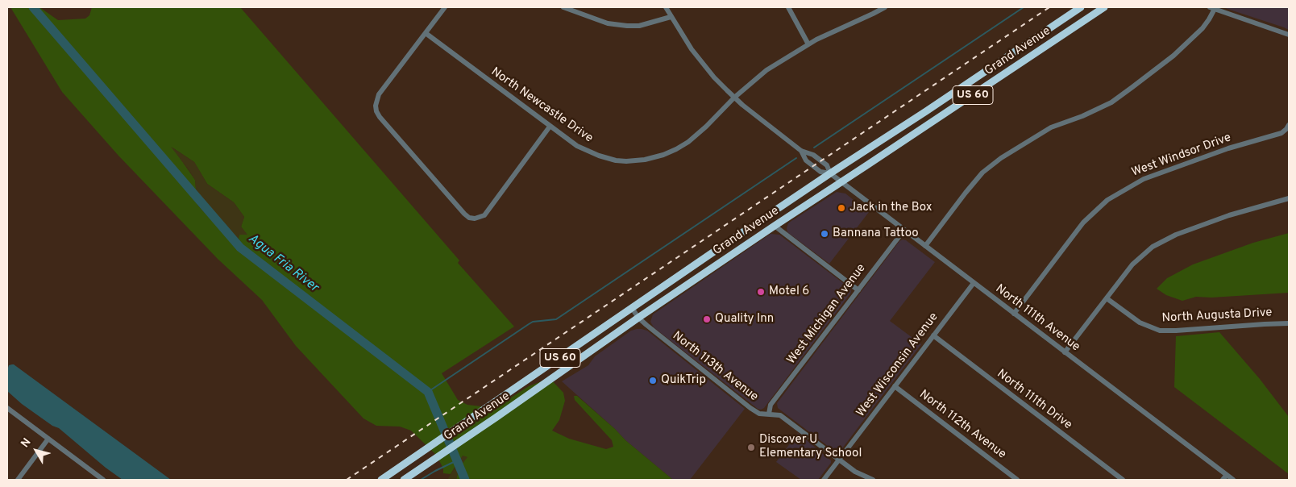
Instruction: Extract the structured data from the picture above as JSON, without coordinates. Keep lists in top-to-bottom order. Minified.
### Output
{"streets":{"highway":["Grand Avenue","US 60"],"street":["North Newcastle Drive","West Windsor Drive","West Michigan Avenue","North Augusta Drive","North 111th Avenue","West Wisconsin Avenue","North 113th Avenue","North 111th Drive","North 112th Avenue"]},"crossings":[["Grand Avenue","North 111th Avenue"],["Grand Avenue","North 113th Avenue"],["North Newcastle Drive","North 111th Avenue"],["West Windsor Drive","North 111th Avenue"],["West Michigan Avenue","North 111th Avenue"],["West Michigan Avenue","North 113th Avenue"],["North 111th Avenue","West Wisconsin Avenue"],["West Wisconsin Avenue","North 113th Avenue"],["West Wisconsin Avenue","North 111th Drive"],["West Wisconsin Avenue","North 112th Avenue"]],"water":["Agua Fria River"],"places":["Jack in the Box","Bannana Tattoo","Motel 6","Quality Inn","QuikTrip","Discover U Elementary School"],"north":"top left"}
